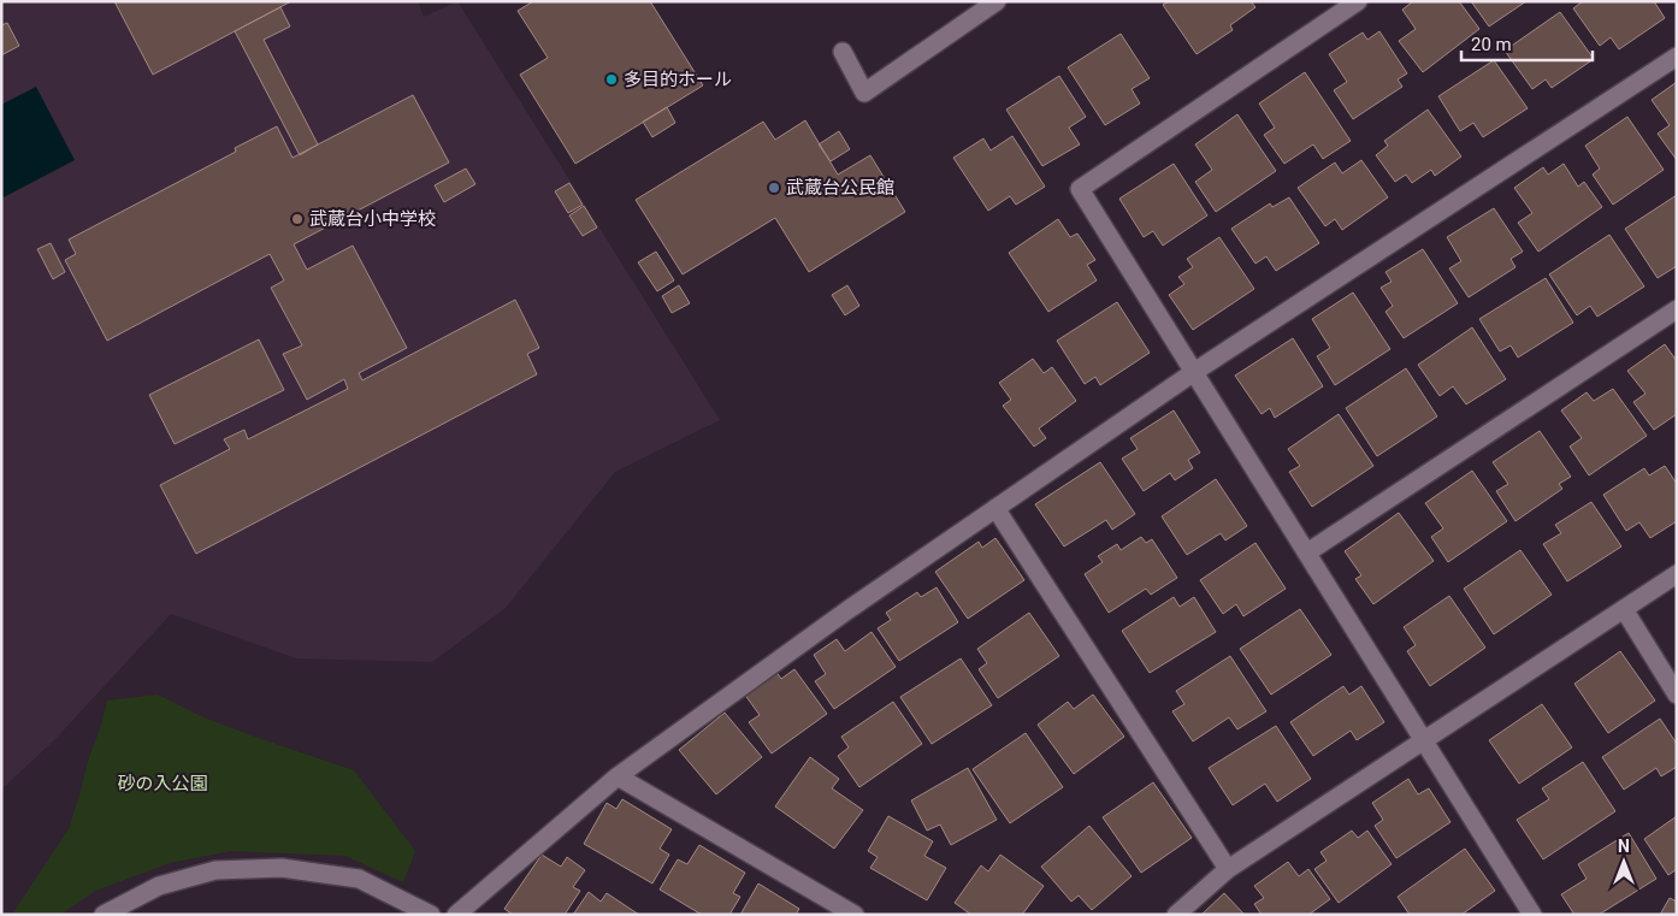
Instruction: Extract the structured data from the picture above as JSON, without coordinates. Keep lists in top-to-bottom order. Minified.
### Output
{"parks":["砂の入公園"],"places":["多目的ホール","武蔵台公民館","武蔵台小中学校"],"scale_bar":"20 m","north":"top"}
